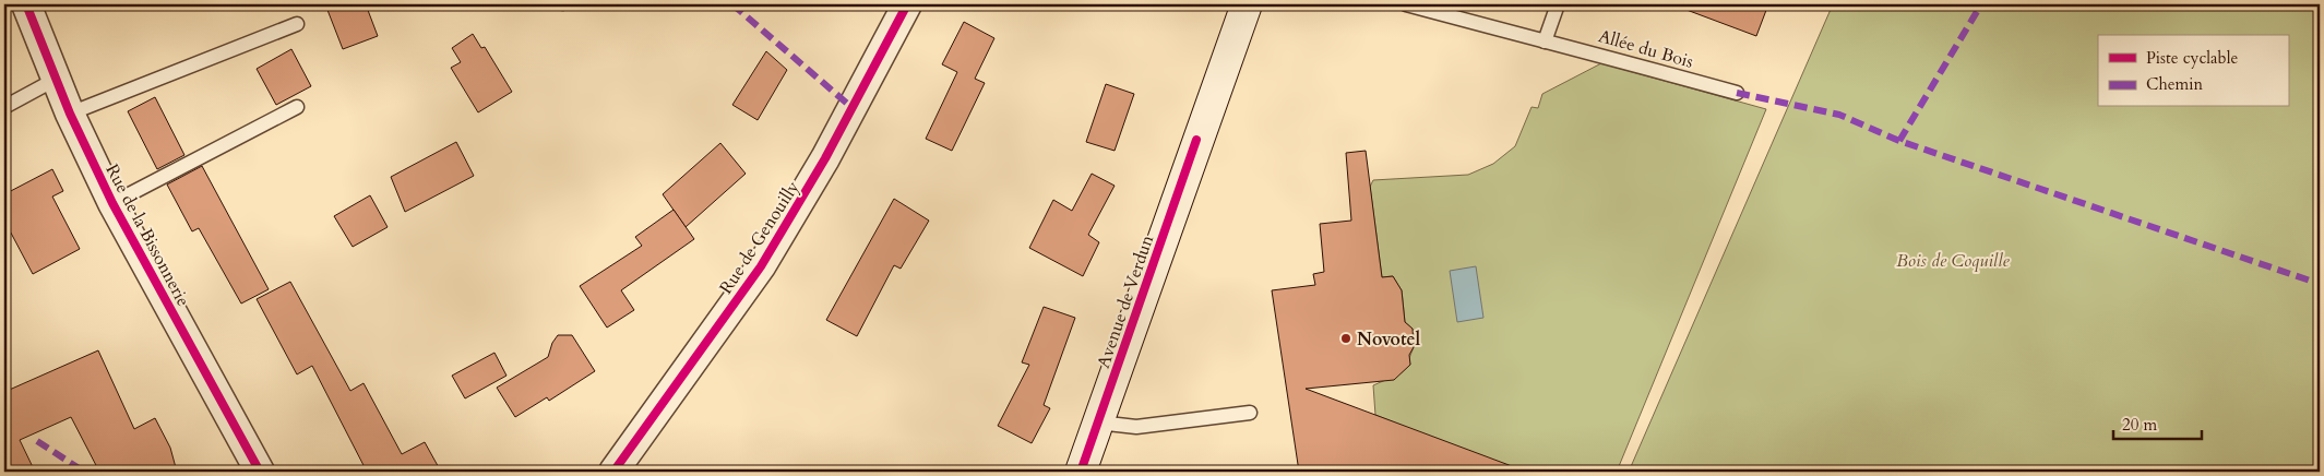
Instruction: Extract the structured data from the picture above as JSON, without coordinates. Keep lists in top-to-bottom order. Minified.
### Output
{"streets":{"main road":["Avenue de Verdun"],"street":["Rue de la Bissonnerie","Rue de Genouilly"],"lane":["Allée du Bois"]},"parks":["Bois de Coquille"],"places":["Novotel"],"legend":["Piste cyclable","Chemin"],"scale_bar":"20 m"}
